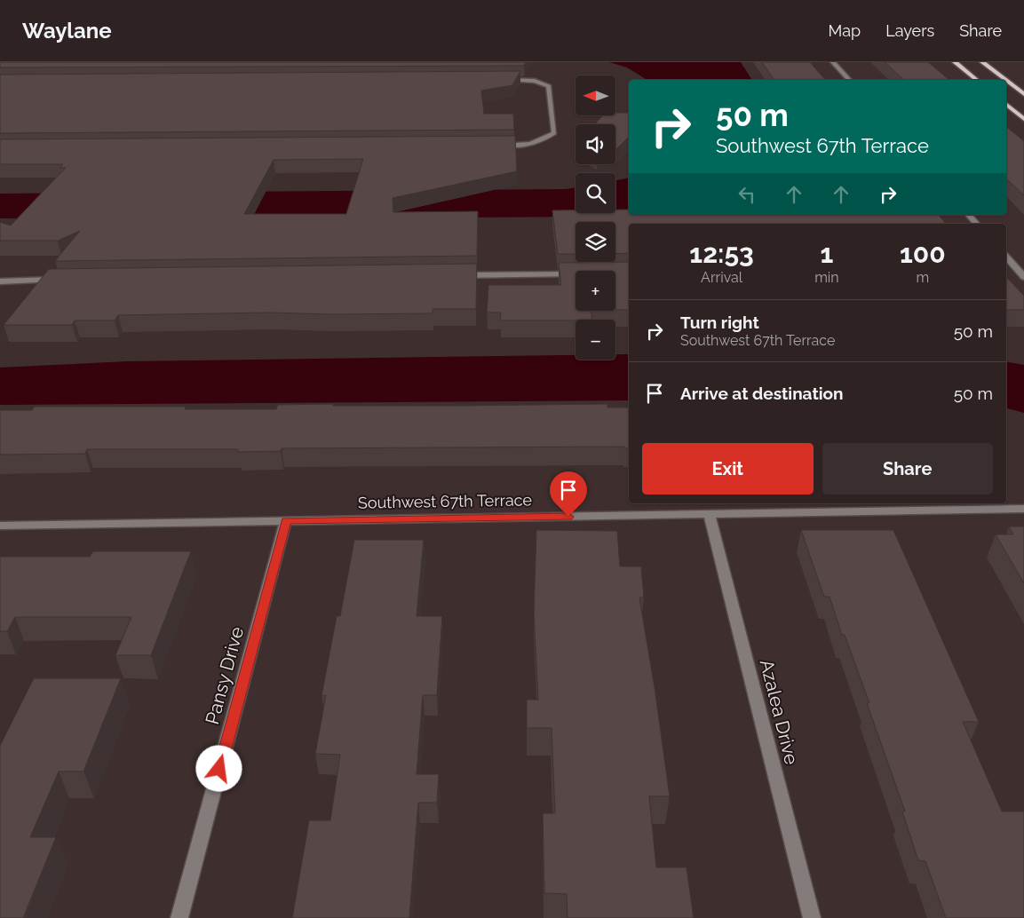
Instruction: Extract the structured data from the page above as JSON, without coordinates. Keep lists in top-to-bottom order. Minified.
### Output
{"streets":{"street":["Southwest 67th Terrace","Pansy Drive","Azalea Drive"]},"crossings":[["Southwest 67th Terrace","Pansy Drive"],["Southwest 67th Terrace","Azalea Drive"]],"north":"left","page":{"header":"Waylane","nav":["Map","Layers","Share"],"map_buttons":["+","−"],"turn":["50 m","Southwest 67th Terrace"],"eta":["12:53","Arrival","1","min","100","m"],"list":[{"name":"Turn right","note":"Southwest 67th Terrace","value":"50 m"},{"name":"Arrive at destination","value":"50 m"}],"buttons":["Exit","Share"]}}
